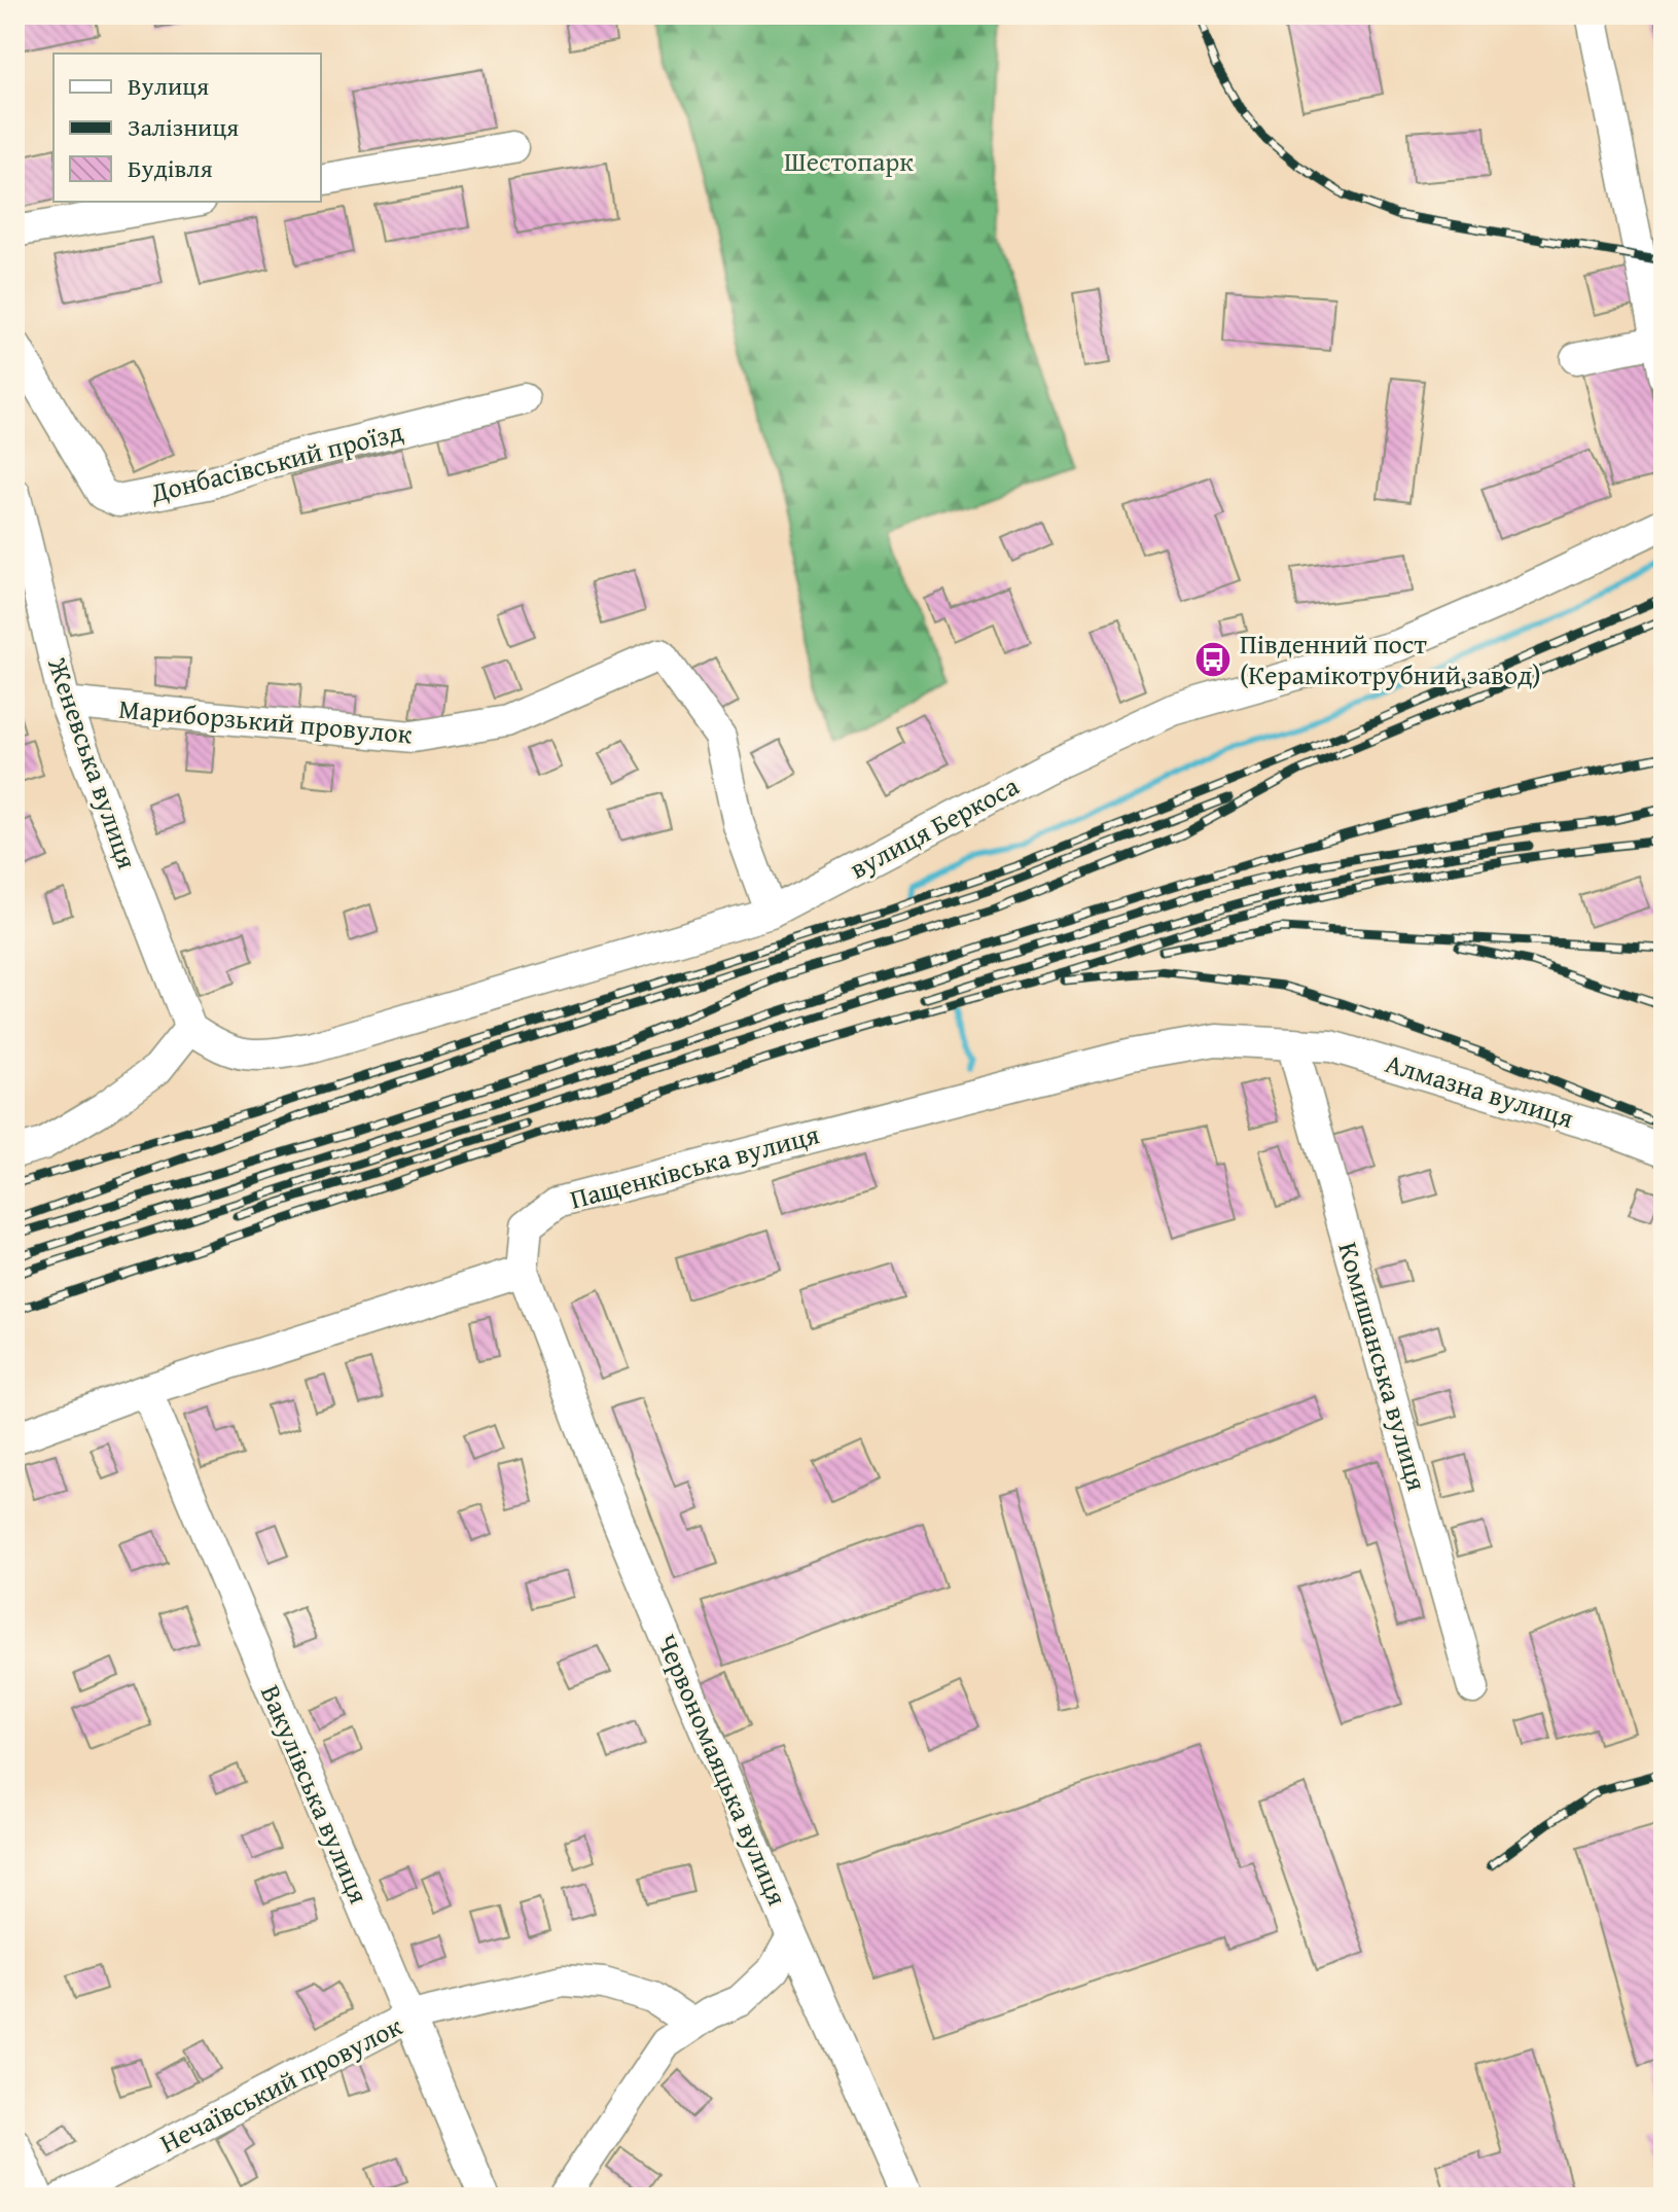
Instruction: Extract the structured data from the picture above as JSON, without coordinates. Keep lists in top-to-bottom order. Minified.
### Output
{"streets":{"street":["Донбасівський проїзд","Мариборзький провулок","Женевська вулиця","вулиця Беркоса","Алмазна вулиця","Пащенківська вулиця","Комишанська вулиця","Червономаяцька вулиця","Вакулівська вулиця","Нечаївський провулок"]},"crossings":[["Мариборзький провулок","Женевська вулиця"],["Мариборзький провулок","вулиця Беркоса"],["Женевська вулиця","вулиця Беркоса"],["Алмазна вулиця","Пащенківська вулиця"],["Алмазна вулиця","Комишанська вулиця"],["Пащенківська вулиця","Комишанська вулиця"],["Пащенківська вулиця","Червономаяцька вулиця"],["Червономаяцька вулиця","Нечаївський провулок"],["Вакулівська вулиця","Нечаївський провулок"]],"parks":["Шестопарк"],"places":{"bus stop":["Південний пост (Керамікотрубний завод)"]},"legend":["Вулиця","Залізниця","Будівля"]}
